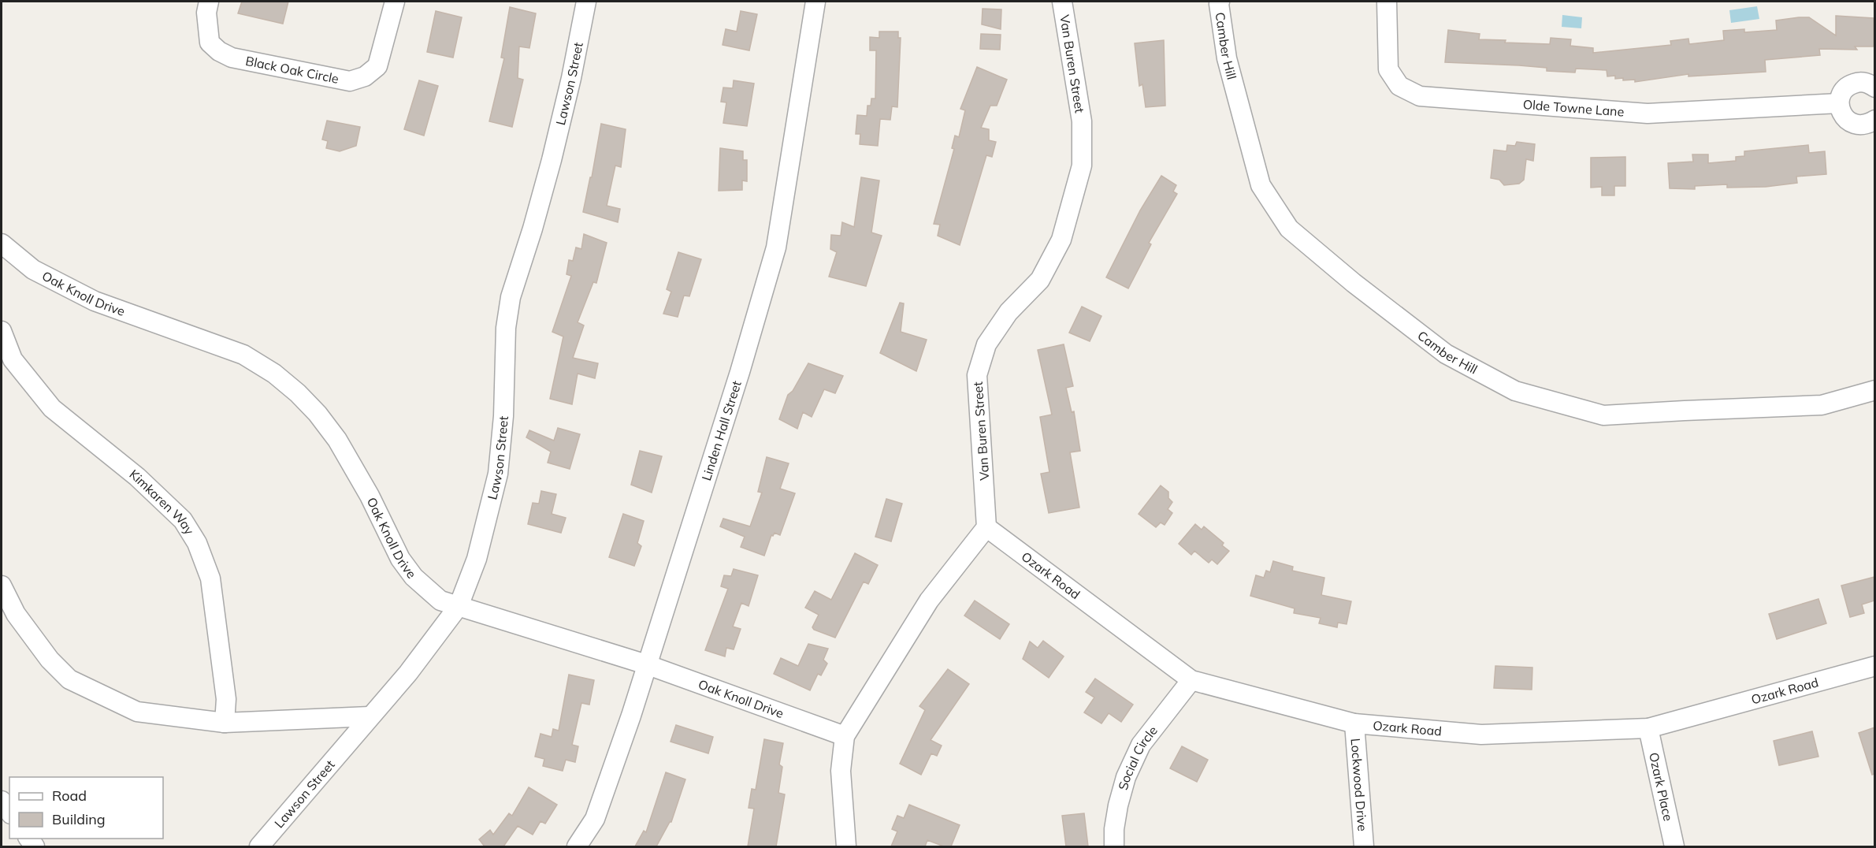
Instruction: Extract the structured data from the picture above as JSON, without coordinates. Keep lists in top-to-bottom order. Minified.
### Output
{"streets":{"street":["Camber Hill","Van Buren Street","Black Oak Circle","Lawson Street","Olde Towne Lane","Oak Knoll Drive","Linden Hall Street","Kimkaren Way","Ozark Road","Social Circle","Lockwood Drive","Ozark Place"]},"crossings":[["Van Buren Street","Ozark Road"],["Lawson Street","Oak Knoll Drive"],["Oak Knoll Drive","Linden Hall Street"],["Ozark Road","Social Circle"],["Ozark Road","Lockwood Drive"],["Ozark Road","Ozark Place"]],"legend":["Road","Building"]}
